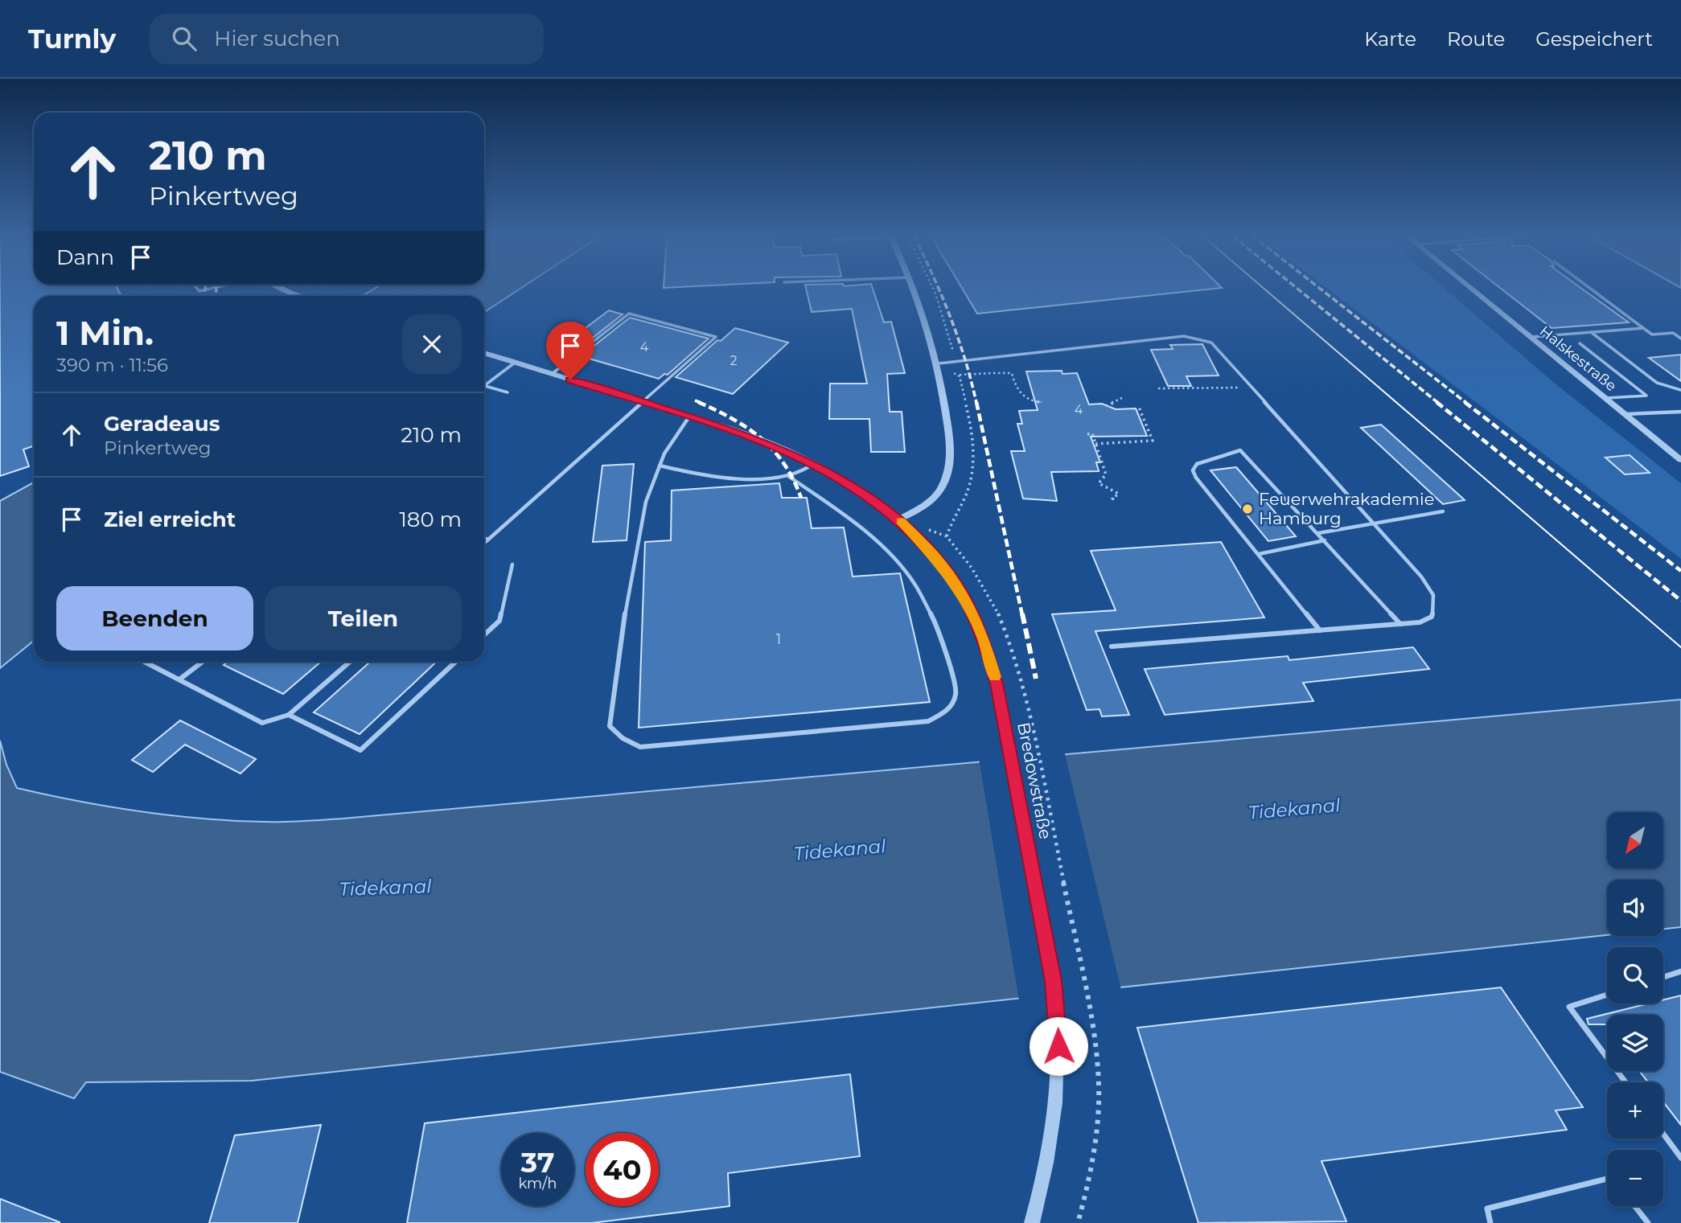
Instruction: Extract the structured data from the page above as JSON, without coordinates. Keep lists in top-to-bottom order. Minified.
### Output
{"streets":{"street":["Halskestraße","Bredowstraße"]},"water":["Tidekanal"],"places":["Feuerwehrakademie Hamburg"],"house_numbers":["4","2","4","1"],"north":"bottom left","page":{"header":"Turnly","search":"Hier suchen","nav":["Karte","Route","Gespeichert"],"turn":["210 m","Pinkertweg"],"then":"Dann","heading":["1 Min.","390 m · 11:56"],"list":[{"name":"Geradeaus","note":"Pinkertweg","value":"210 m"},{"name":"Ziel erreicht","value":"180 m"}],"buttons":["Beenden","Teilen"],"map_buttons":["+","−"],"speed":"37 km/h","limit":"40"}}
